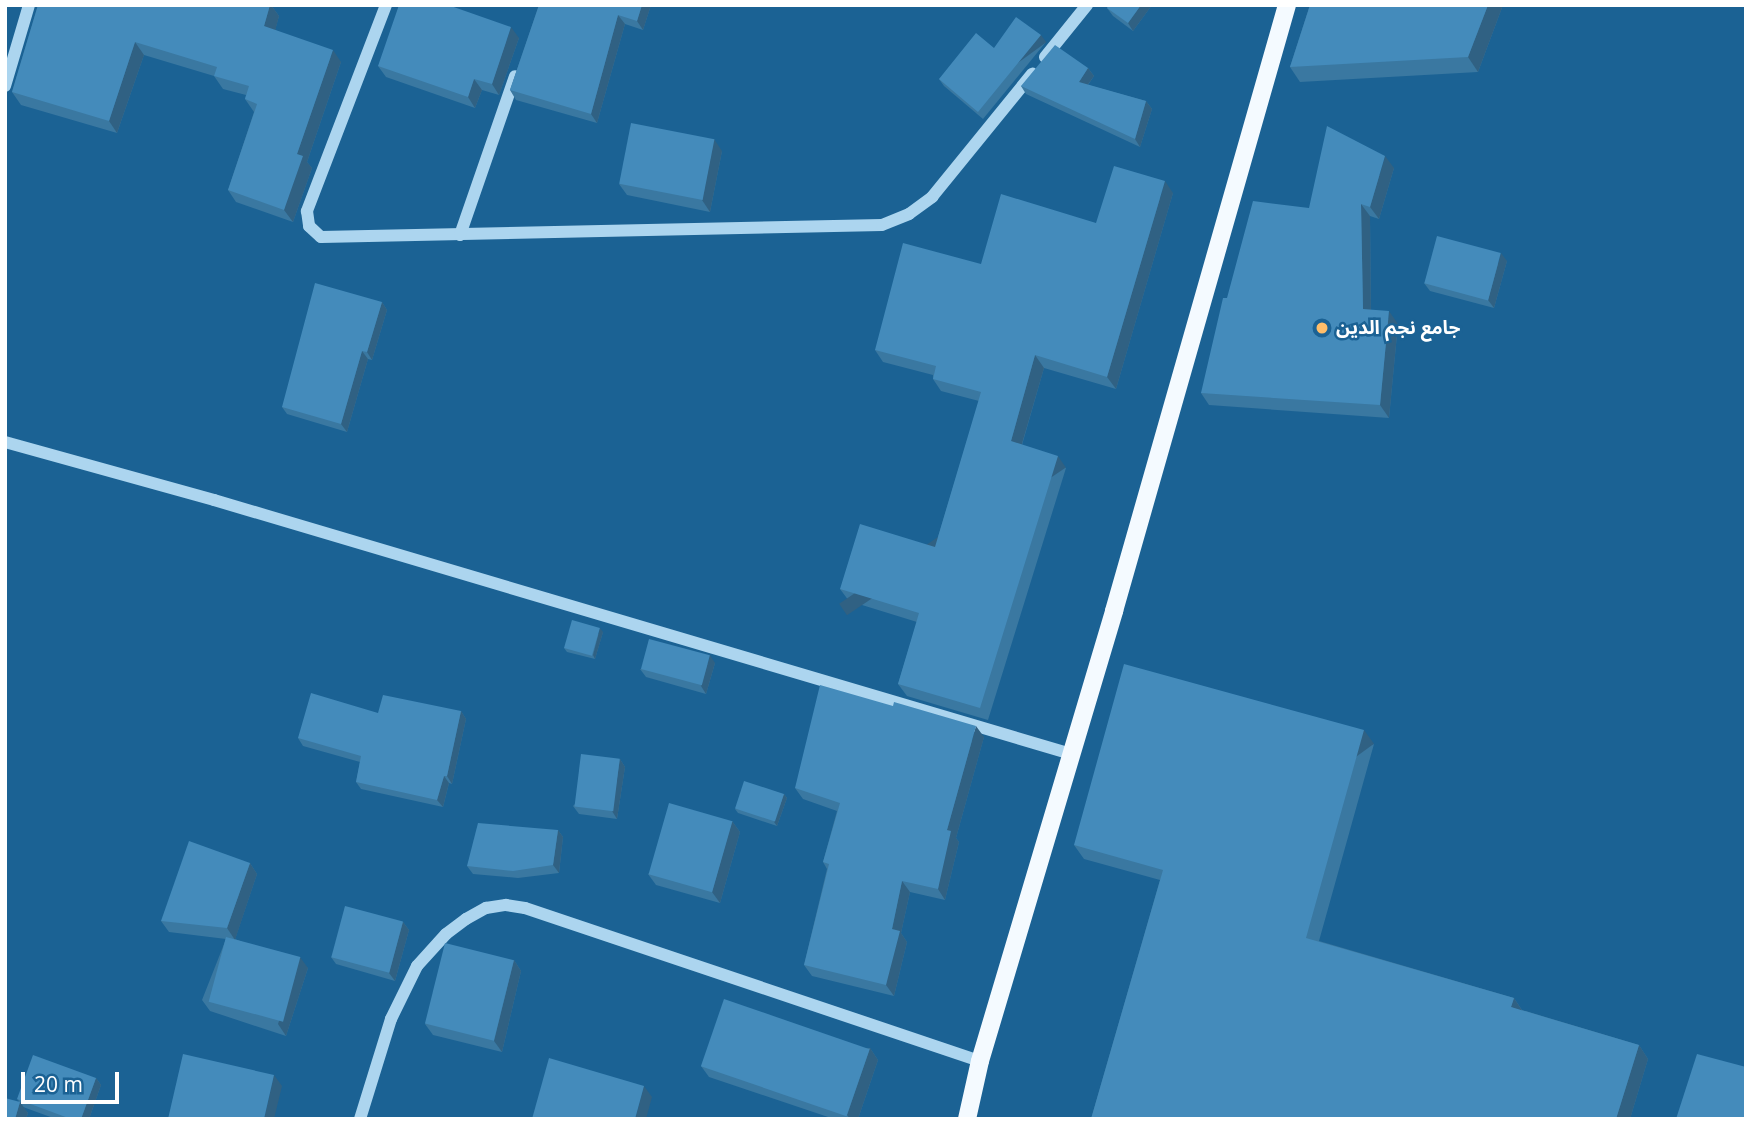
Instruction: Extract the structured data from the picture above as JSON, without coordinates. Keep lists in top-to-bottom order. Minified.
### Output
{"places":["جامع نجم الدين"],"scale_bar":"20 m"}
